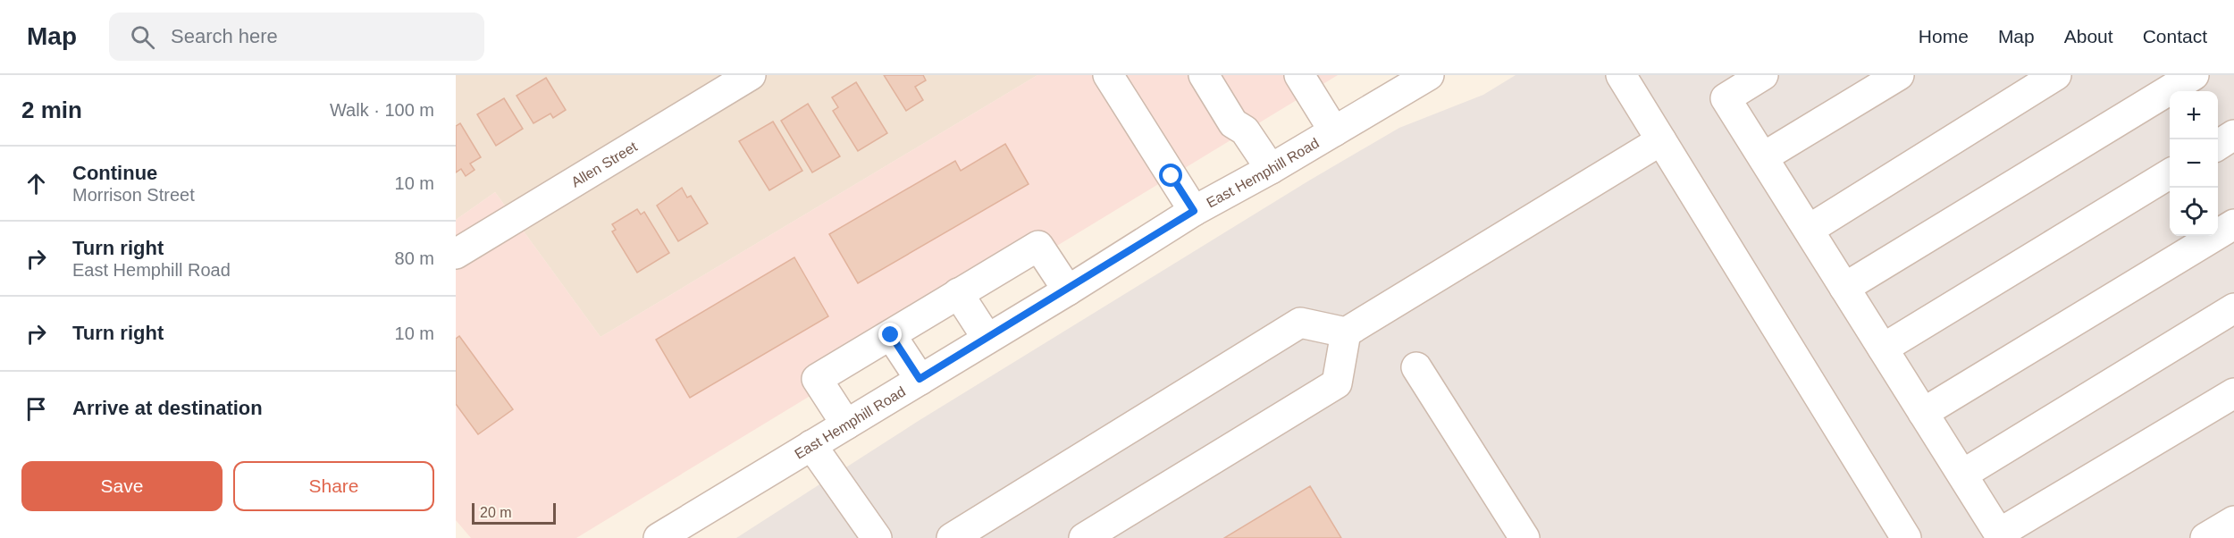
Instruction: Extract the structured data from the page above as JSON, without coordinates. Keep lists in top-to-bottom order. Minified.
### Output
{"streets":{"street":["Allen Street","East Hemphill Road"]},"scale_bar":"20 m","page":{"header":"Map","search":"Search here","nav":["Home","Map","About","Contact"],"heading":["2 min","Walk · 100 m"],"map_buttons":["+","−"],"list":[["Continue","Morrison Street","10 m"],["Turn right","East Hemphill Road","80 m"],["Turn right","10 m"],"Arrive at destination"],"buttons":["Save","Share"],"scale":"20 m"}}
